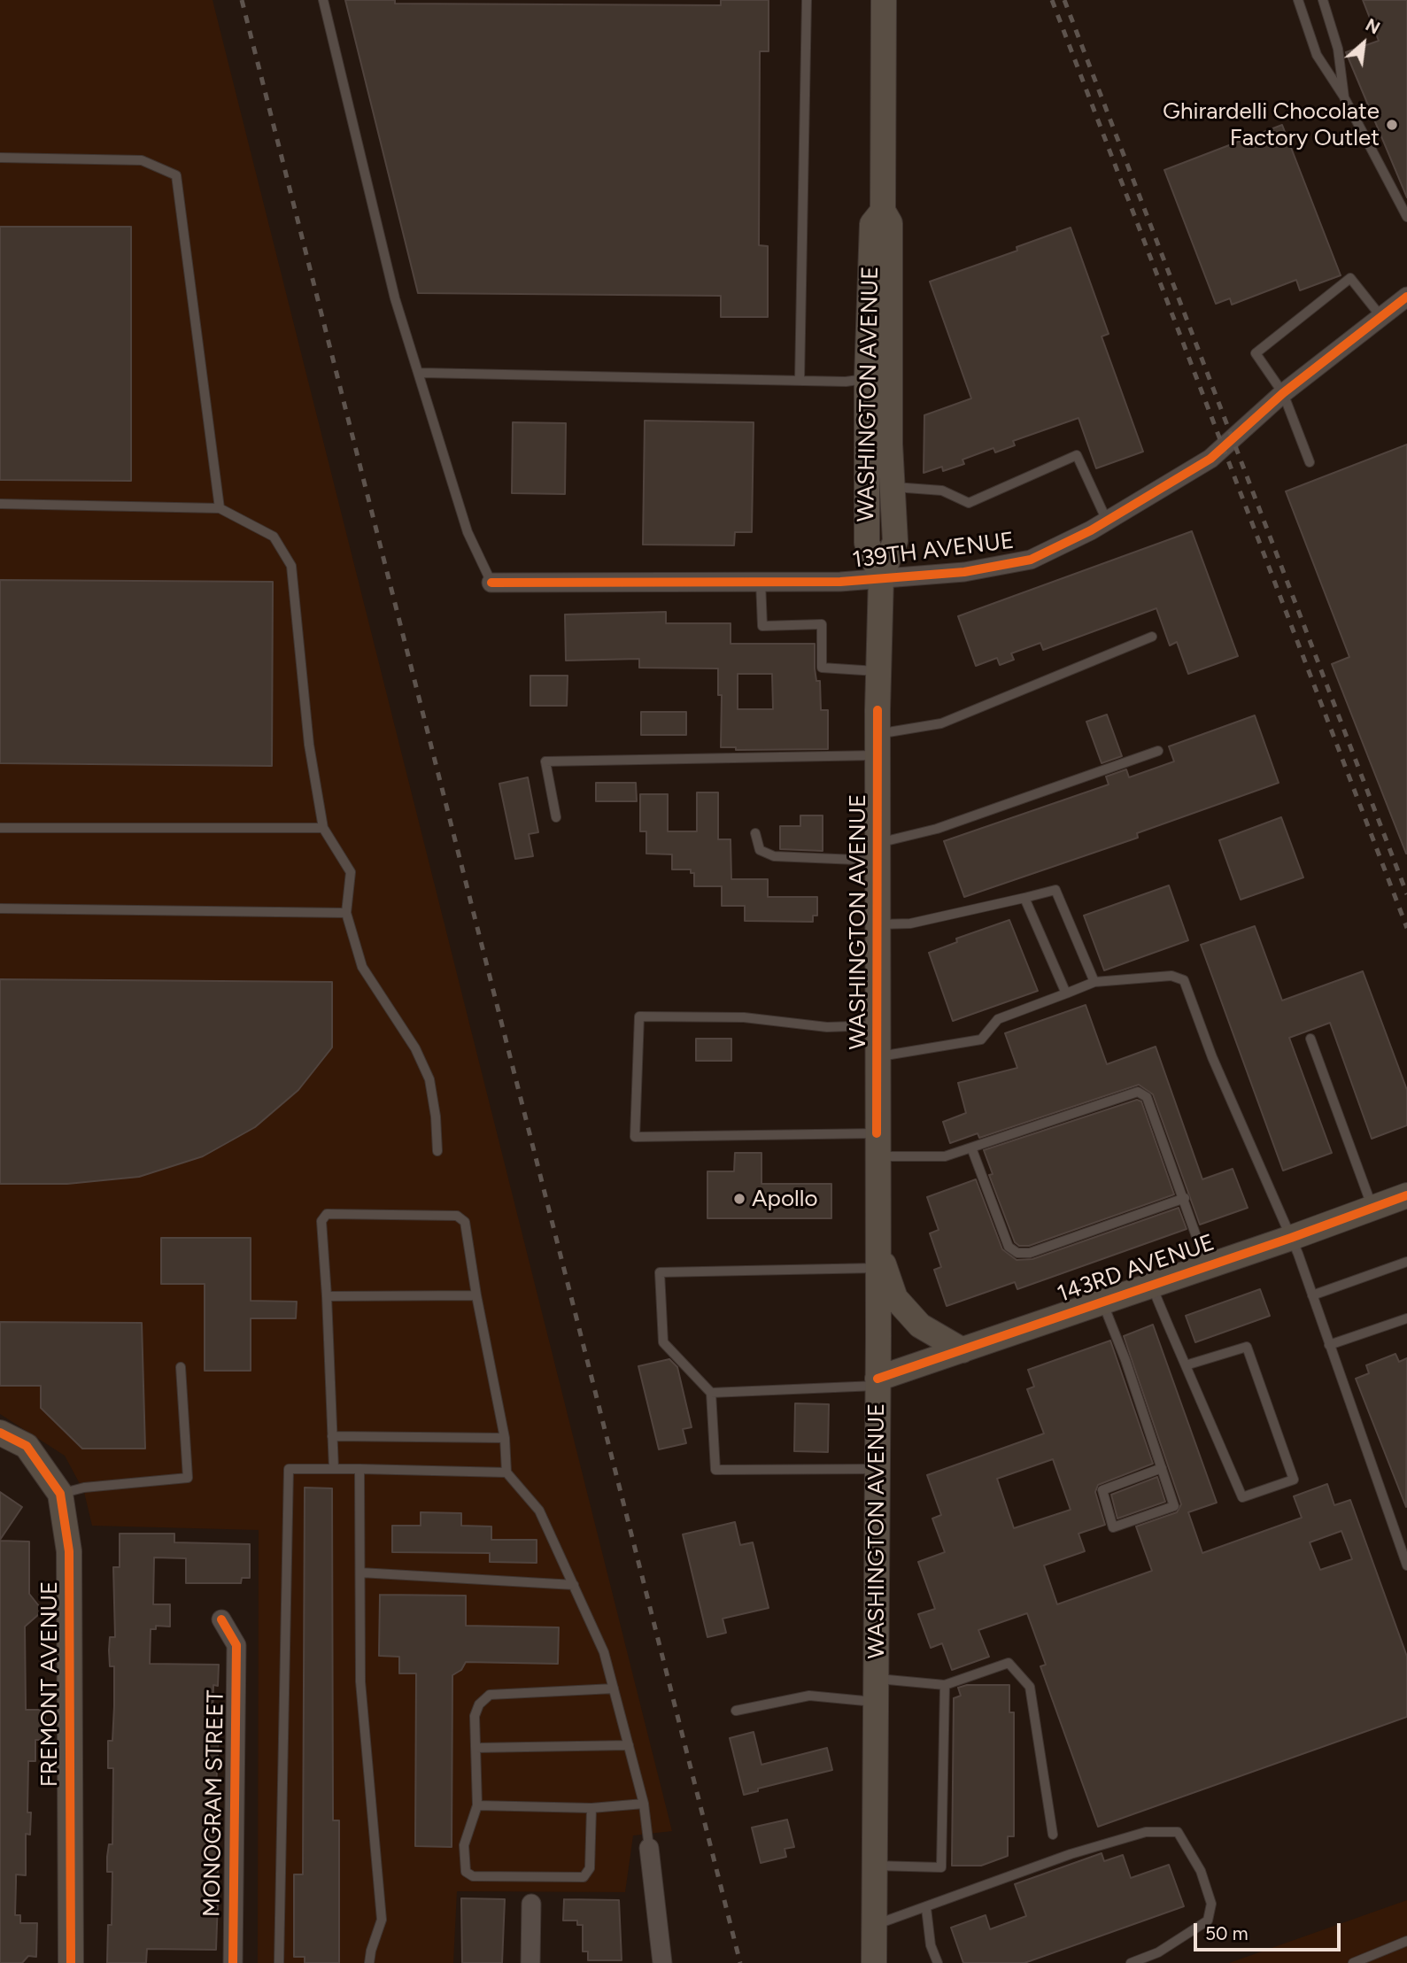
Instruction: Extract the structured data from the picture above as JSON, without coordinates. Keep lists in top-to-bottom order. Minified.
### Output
{"streets":{"main road":["WASHINGTON AVENUE","143RD AVENUE","FREMONT AVENUE"],"street":["139TH AVENUE","MONOGRAM STREET"]},"crossings":[["WASHINGTON AVENUE","139TH AVENUE"],["WASHINGTON AVENUE","143RD AVENUE"]],"places":["Ghirardelli Chocolate Factory Outlet","Apollo"],"scale_bar":"50 m","north":"top right"}
